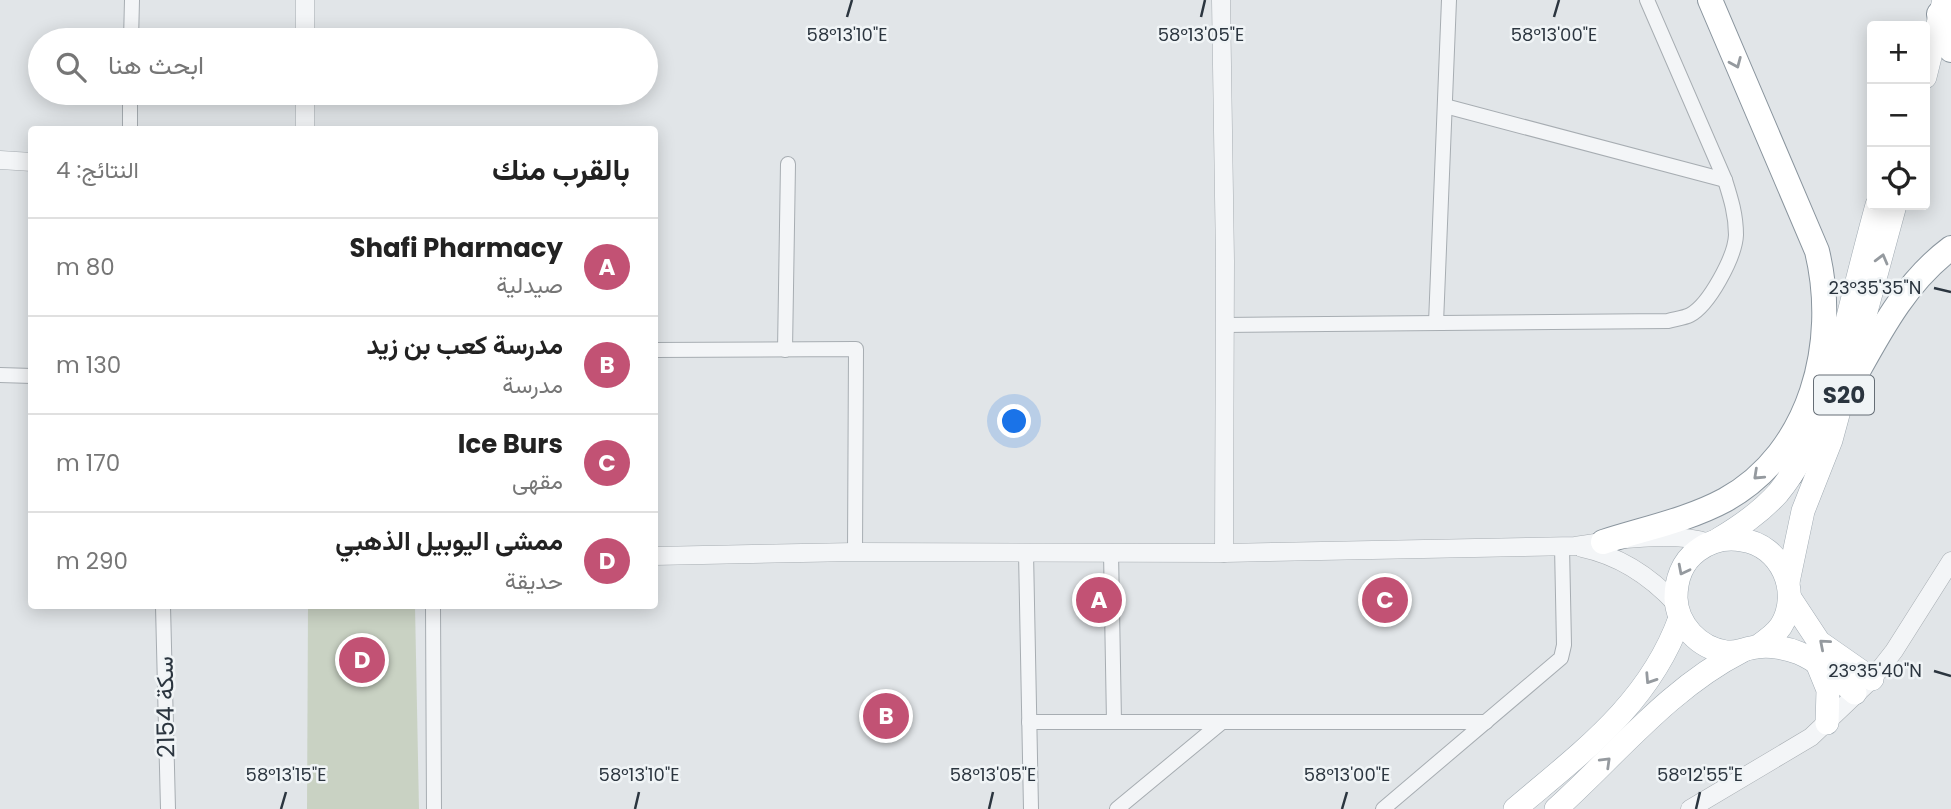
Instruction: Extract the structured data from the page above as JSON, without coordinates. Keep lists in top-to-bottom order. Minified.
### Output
{"streets":{"main road":["S20"],"street":["سكة 2154"]},"page":{"map_buttons":["+","−"],"search":"ابحث هنا","heading":["بالقرب منك","النتائج: 4"],"list":[{"mark":"A","name":"Shafi Pharmacy","note":"صيدلية","value":"80 m"},{"mark":"B","name":"مدرسة كعب بن زيد","note":"مدرسة","value":"130 m"},{"mark":"C","name":"Ice Burs","note":"مقهى","value":"170 m"},{"mark":"D","name":"ممشى اليوبيل الذهبي","note":"حديقة","value":"290 m"}],"pins":["A","C","D","B"]},"coordinates":["58°13'10\"E","58°13'05\"E","58°13'00\"E","23°35'35\"N","23°35'40\"N","58°13'15\"E","58°12'55\"E"]}
